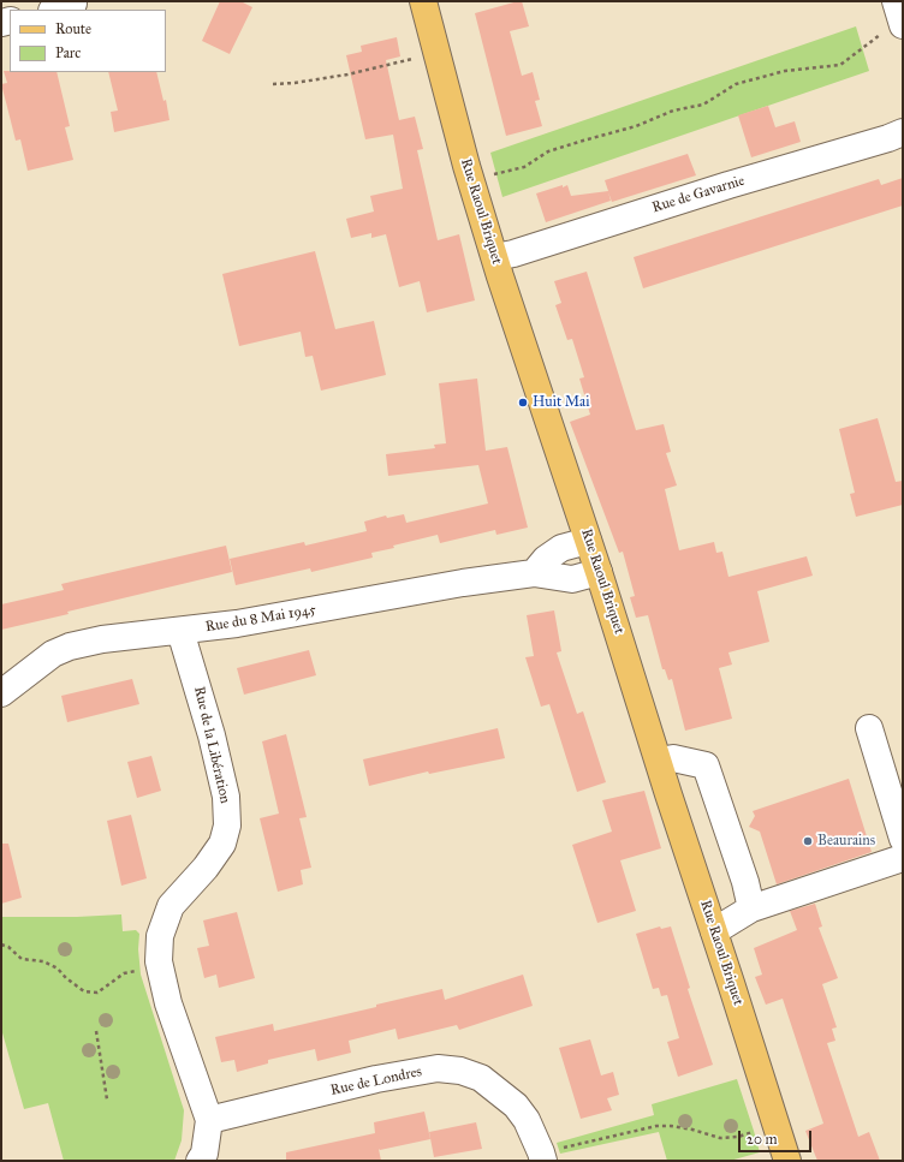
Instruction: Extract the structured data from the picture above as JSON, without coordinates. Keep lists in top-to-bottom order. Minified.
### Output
{"streets":{"main road":["Rue Raoul Briquet"],"street":["Rue de Gavarnie","Rue du 8 Mai 1945","Rue de la Libération","Rue de Londres"]},"crossings":[["Rue de Gavarnie","Rue Raoul Briquet"],["Rue Raoul Briquet","Rue du 8 Mai 1945"],["Rue du 8 Mai 1945","Rue de la Libération"],["Rue de la Libération","Rue de Londres"]],"places":["Huit Mai","Beaurains"],"legend":["Route","Parc"],"scale_bar":"20 m"}
